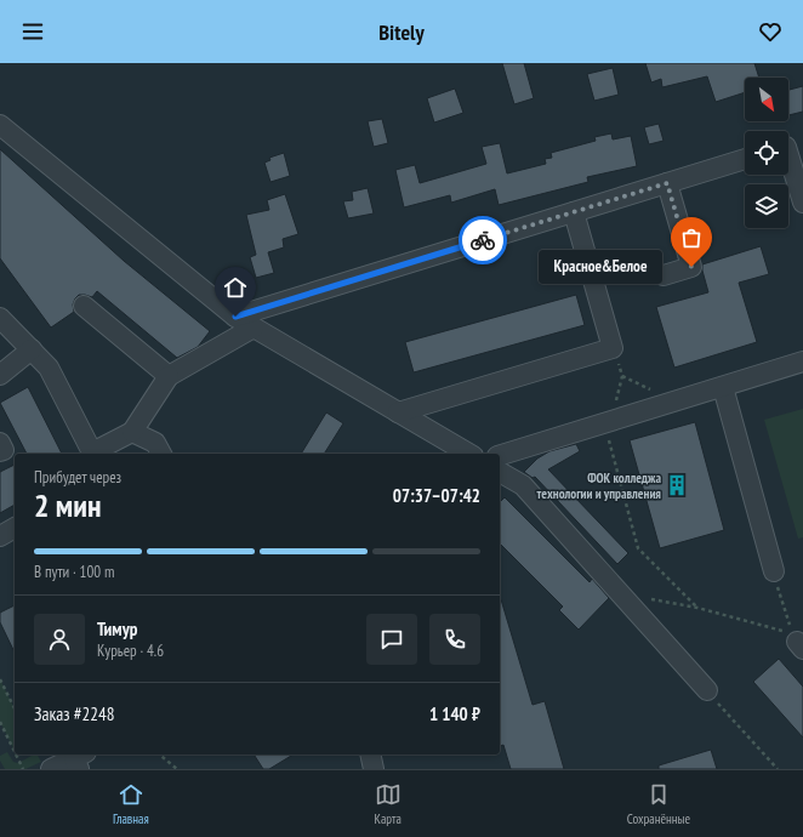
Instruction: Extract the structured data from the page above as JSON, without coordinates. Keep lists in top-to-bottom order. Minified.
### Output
{"places":{"other":["Красное&Белое"],"building":["ФОК колледжа технологии и управления"]},"north":"bottom right","page":{"header":"Bitely","bubble":"Красное&Белое","heading":["2 мин","Прибудет через","07:37–07:42"],"panel":["Тимур","Курьер · 4.6","Заказ #2248","1 140 ₽"],"bar":"В пути · 100 m","tabs":["Главная","Карта","Сохранённые"]}}
